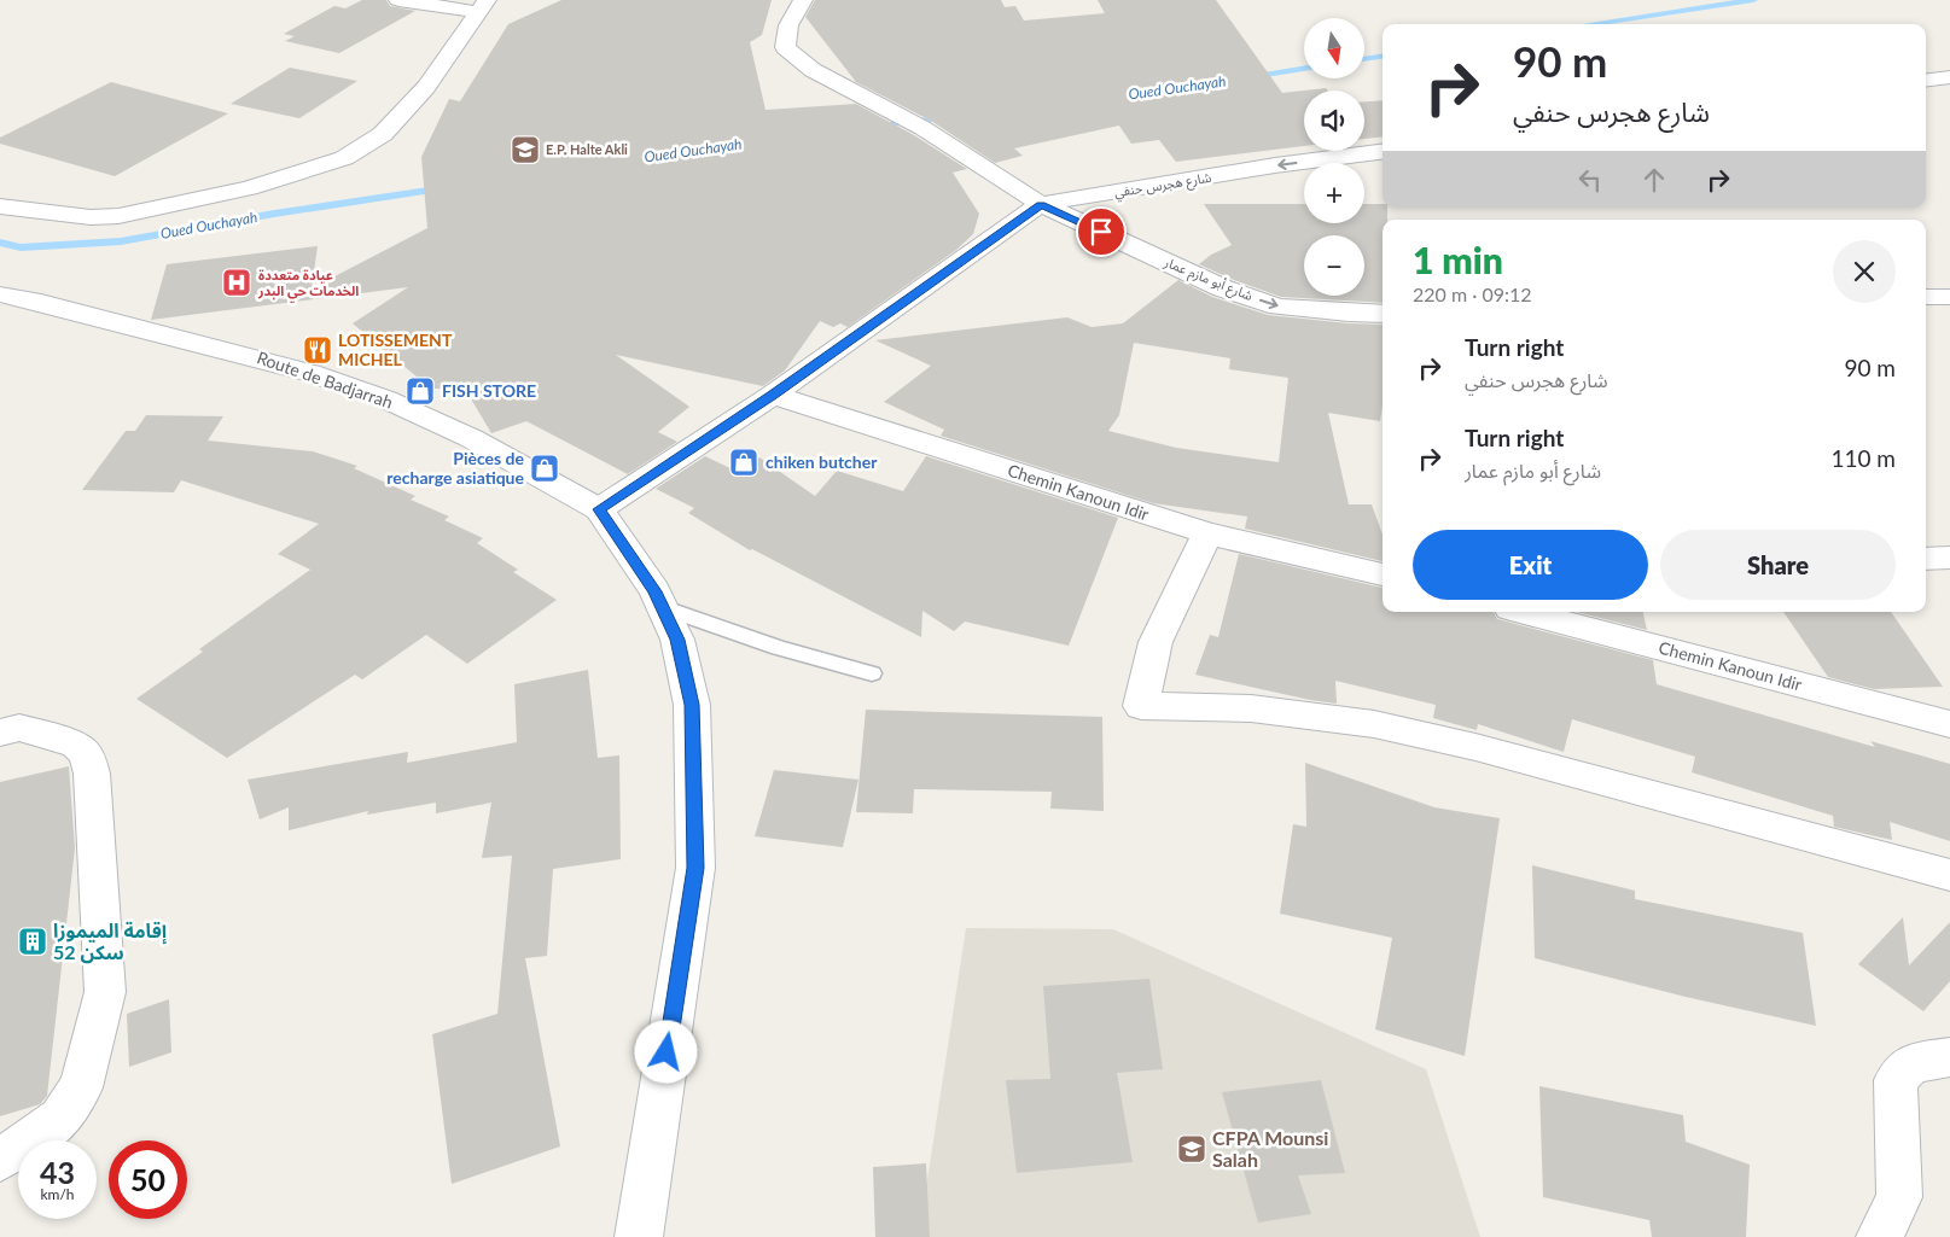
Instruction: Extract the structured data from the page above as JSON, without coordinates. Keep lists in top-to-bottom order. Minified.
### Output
{"streets":{"street":["شارع هجرس حنفي","شارع أبو مازم عمار","Route de Badjarrah","Chemin Kanoun Idir"]},"crossings":[["شارع هجرس حنفي","شارع أبو مازم عمار"],["شارع هجرس حنفي","Route de Badjarrah"],["شارع هجرس حنفي","Chemin Kanoun Idir"]],"one_way":["شارع هجرس حنفي","شارع أبو مازم عمار"],"water":["Oued Ouchayah"],"places":{"school or university":["E.P. Halte Akli","CFPA Mounsi Salah"],"hospital":["عيادة متعددة الخدمات حي البدر"],"restaurant":["LOTISSEMENT MICHEL"],"shop":["FISH STORE","chiken butcher","Pièces de recharge asiatique"],"building":["إقامة الميموزا 52 سكن"]},"north":"bottom","page":{"map_buttons":["+","−"],"turn":["90 m","شارع هجرس حنفي"],"heading":["1 min","220 m · 09:12"],"list":[{"name":"Turn right","note":"شارع هجرس حنفي","value":"90 m"},{"name":"Turn right","note":"شارع أبو مازم عمار","value":"110 m"}],"buttons":["Exit","Share"],"speed":"43 km/h","limit":"50"}}
